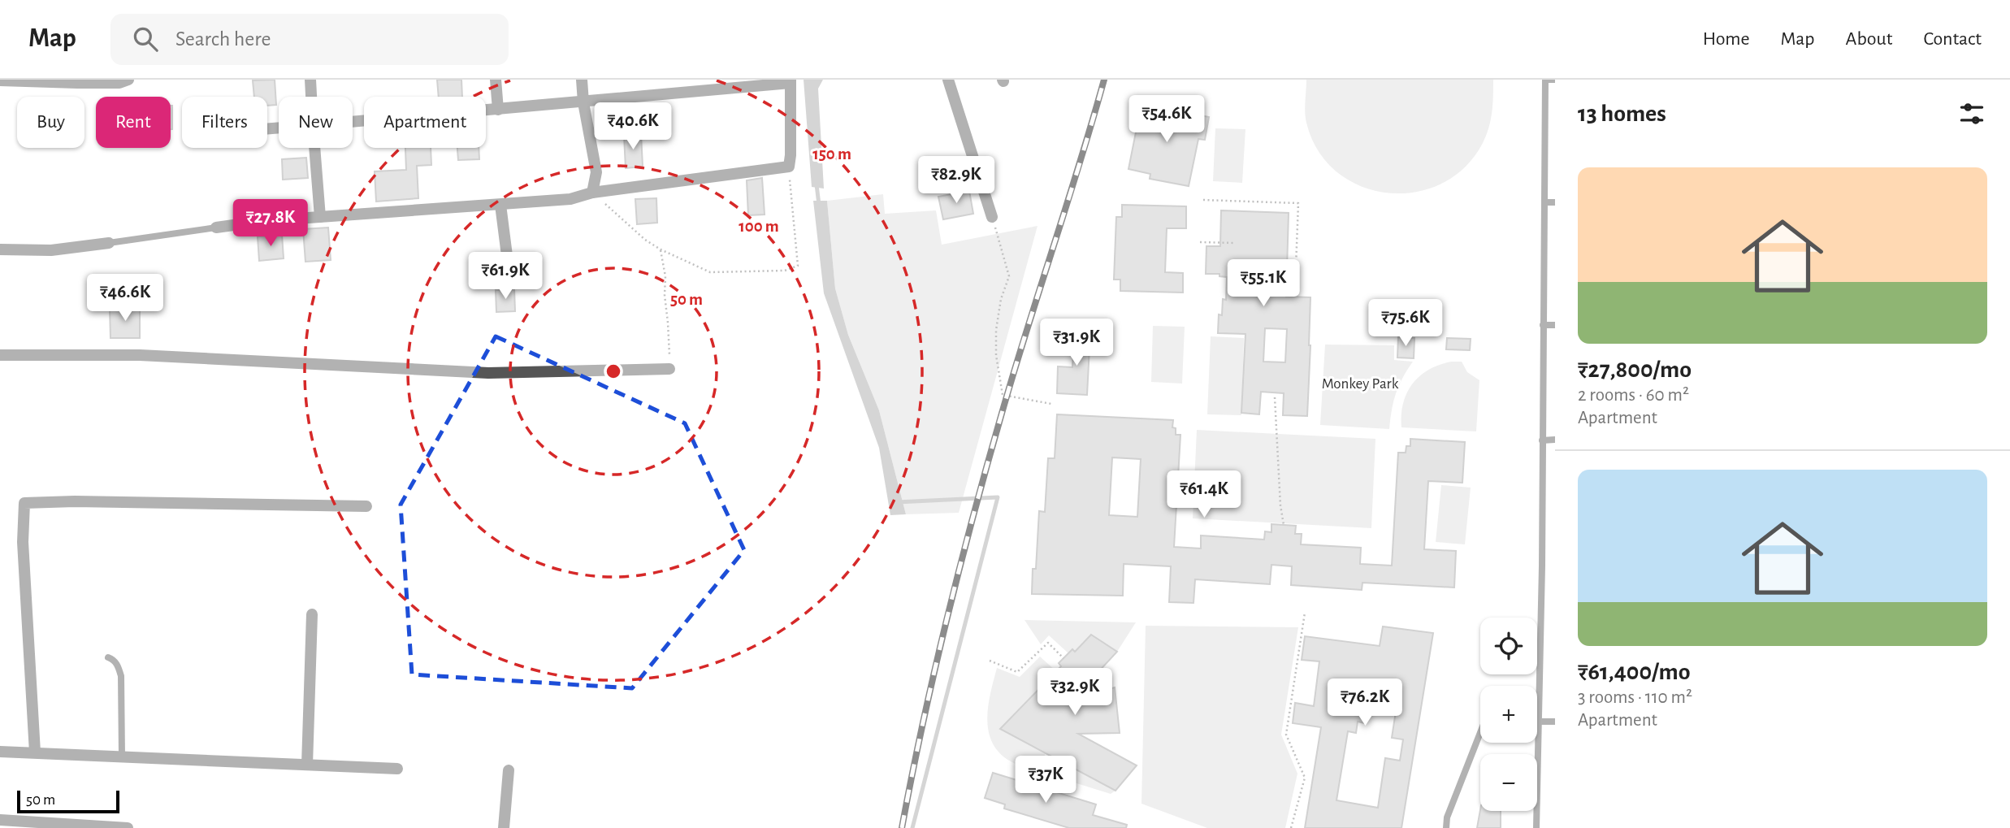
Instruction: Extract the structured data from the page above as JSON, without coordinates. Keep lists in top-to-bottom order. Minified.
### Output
{"parks":["Monkey Park"],"scale_bar":"50 m","page":{"header":"Map","search":"Search here","nav":["Home","Map","About","Contact"],"heading":"13 homes","price":["₹54.6K","₹40.6K","₹82.9K","₹27.8K","₹61.9K","₹55.1K","₹46.6K","₹75.6K","₹31.9K","₹61.4K","₹32.9K","₹76.2K","₹37K"],"chip":["Buy","Rent","Filters","New","Apartment"],"list":[{"name":"₹27,800/mo","note":"2 rooms · 60 m² · Apartment"},{"name":"₹61,400/mo","note":"3 rooms · 110 m² · Apartment"}],"map_buttons":["+","−"],"scale":"50 m"},"rings":["150 m","100 m","50 m"]}
